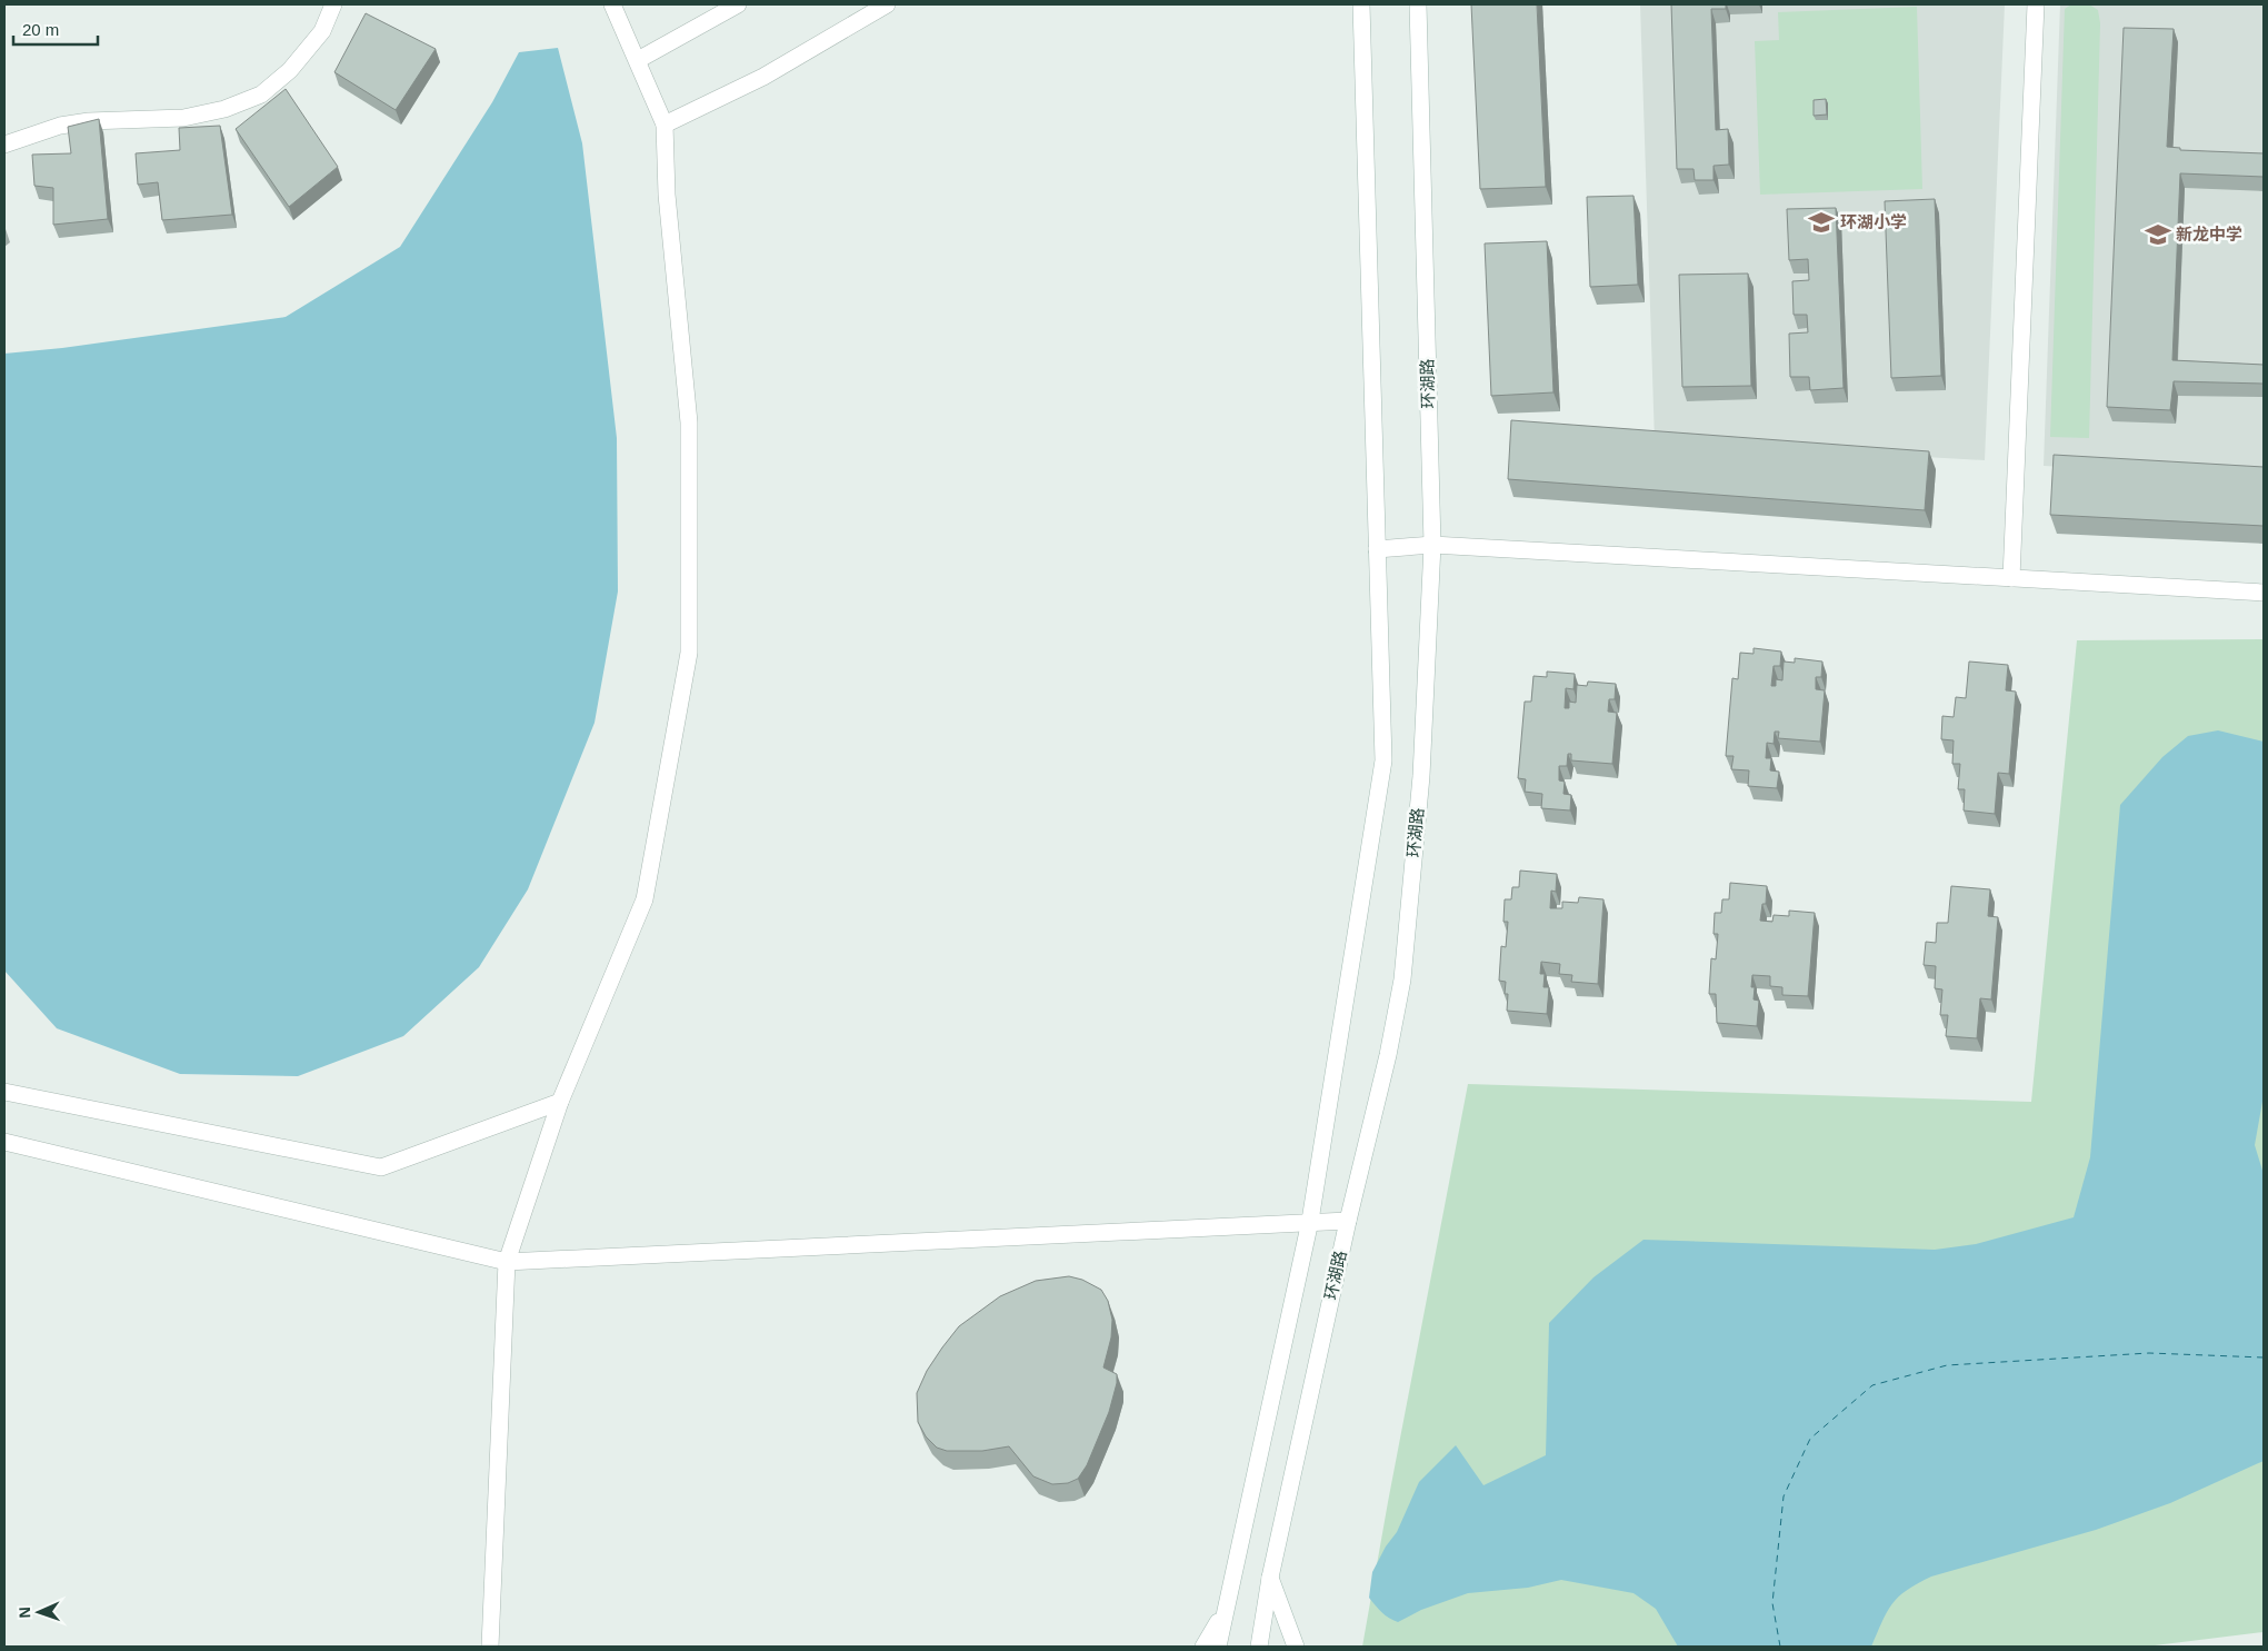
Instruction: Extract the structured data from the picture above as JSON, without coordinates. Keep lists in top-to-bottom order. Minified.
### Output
{"streets":{"street":["环湖路"]},"places":{"school or university":["环湖小学","新龙中学"]},"scale_bar":"20 m","north":"left"}
